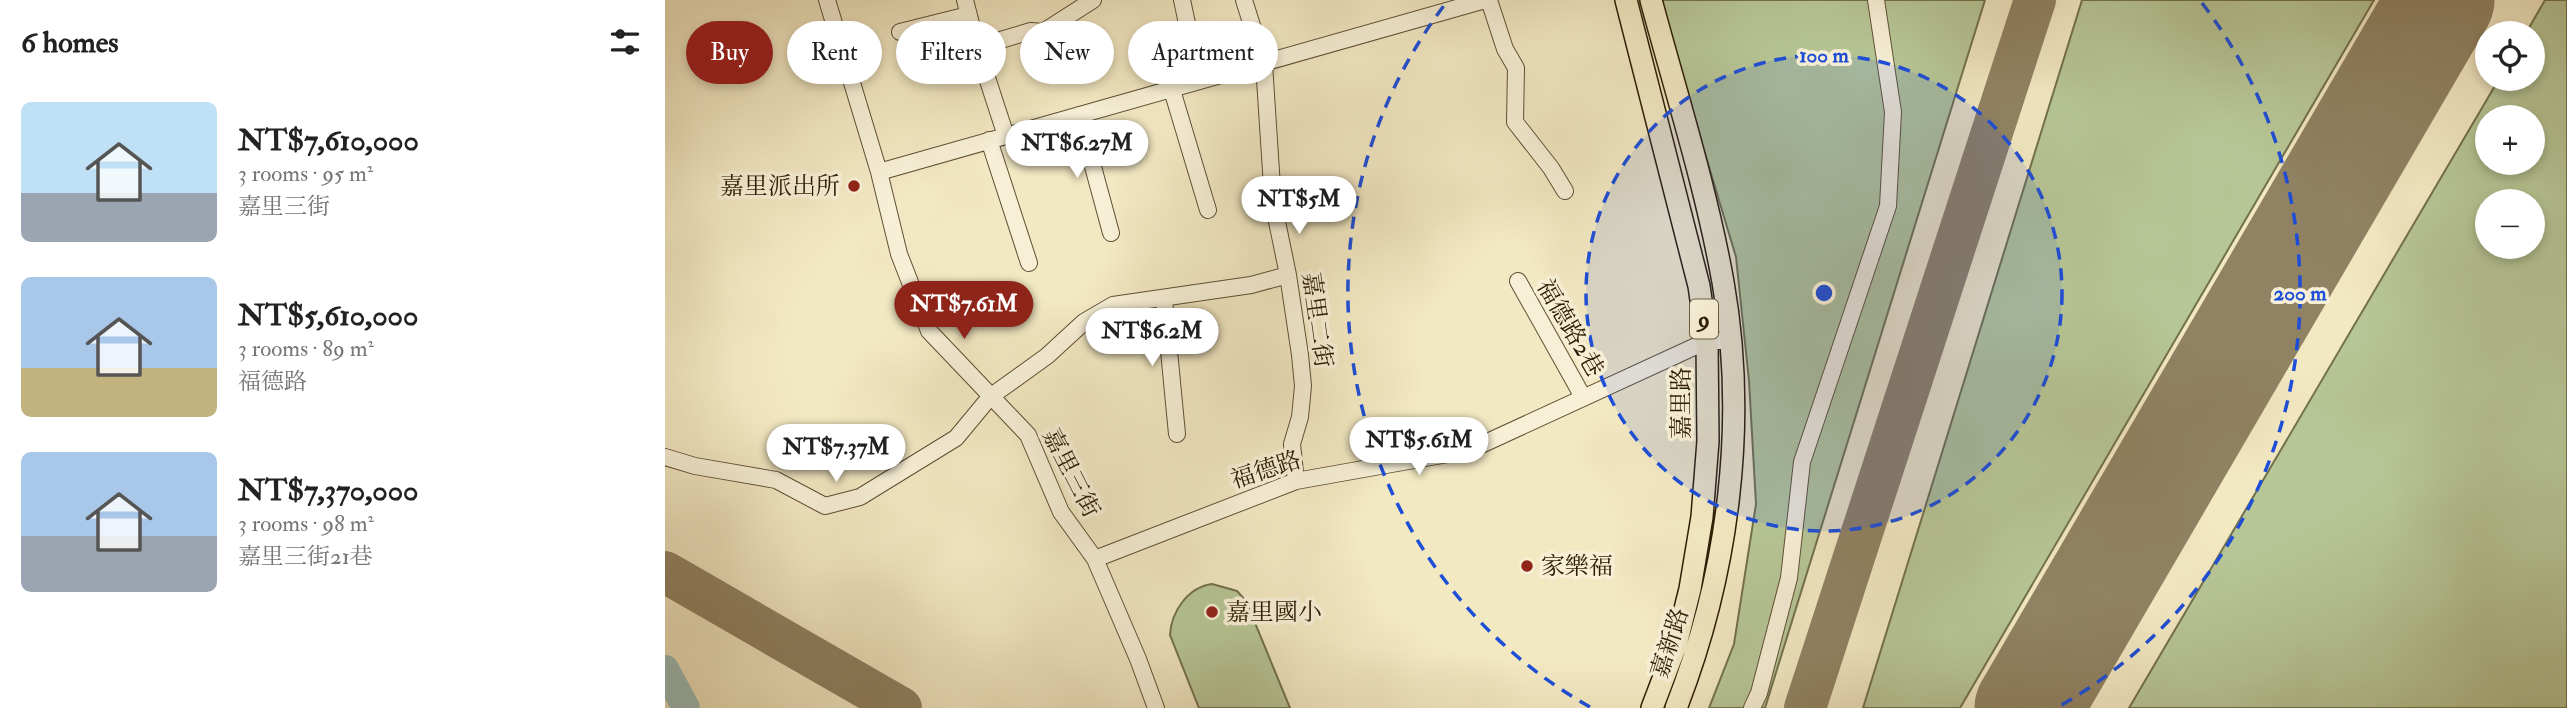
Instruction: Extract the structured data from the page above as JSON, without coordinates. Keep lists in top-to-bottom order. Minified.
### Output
{"streets":{"main road":["9","嘉里路","嘉新路"],"street":["嘉里二街","福德路2巷","福德路","嘉里三街"]},"crossings":[["嘉里二街","福德路"],["福德路2巷","福德路"],["嘉里路","福德路"],["嘉里路","嘉新路"],["福德路","嘉里三街"]],"places":["嘉里派出所","家樂福","嘉里國小"],"page":{"heading":"6 homes","map_buttons":["+","−"],"chip":["Buy","Rent","Filters","New","Apartment"],"list":[{"name":"NT$7,610,000","note":"3 rooms · 95 m² · 嘉里三街"},{"name":"NT$5,610,000","note":"3 rooms · 89 m² · 福德路"},{"name":"NT$7,370,000","note":"3 rooms · 98 m² · 嘉里三街21巷"}],"price":["NT$6.27M","NT$5M","NT$7.61M","NT$6.2M","NT$5.61M","NT$7.37M"]},"rings":["100 m","200 m"]}
